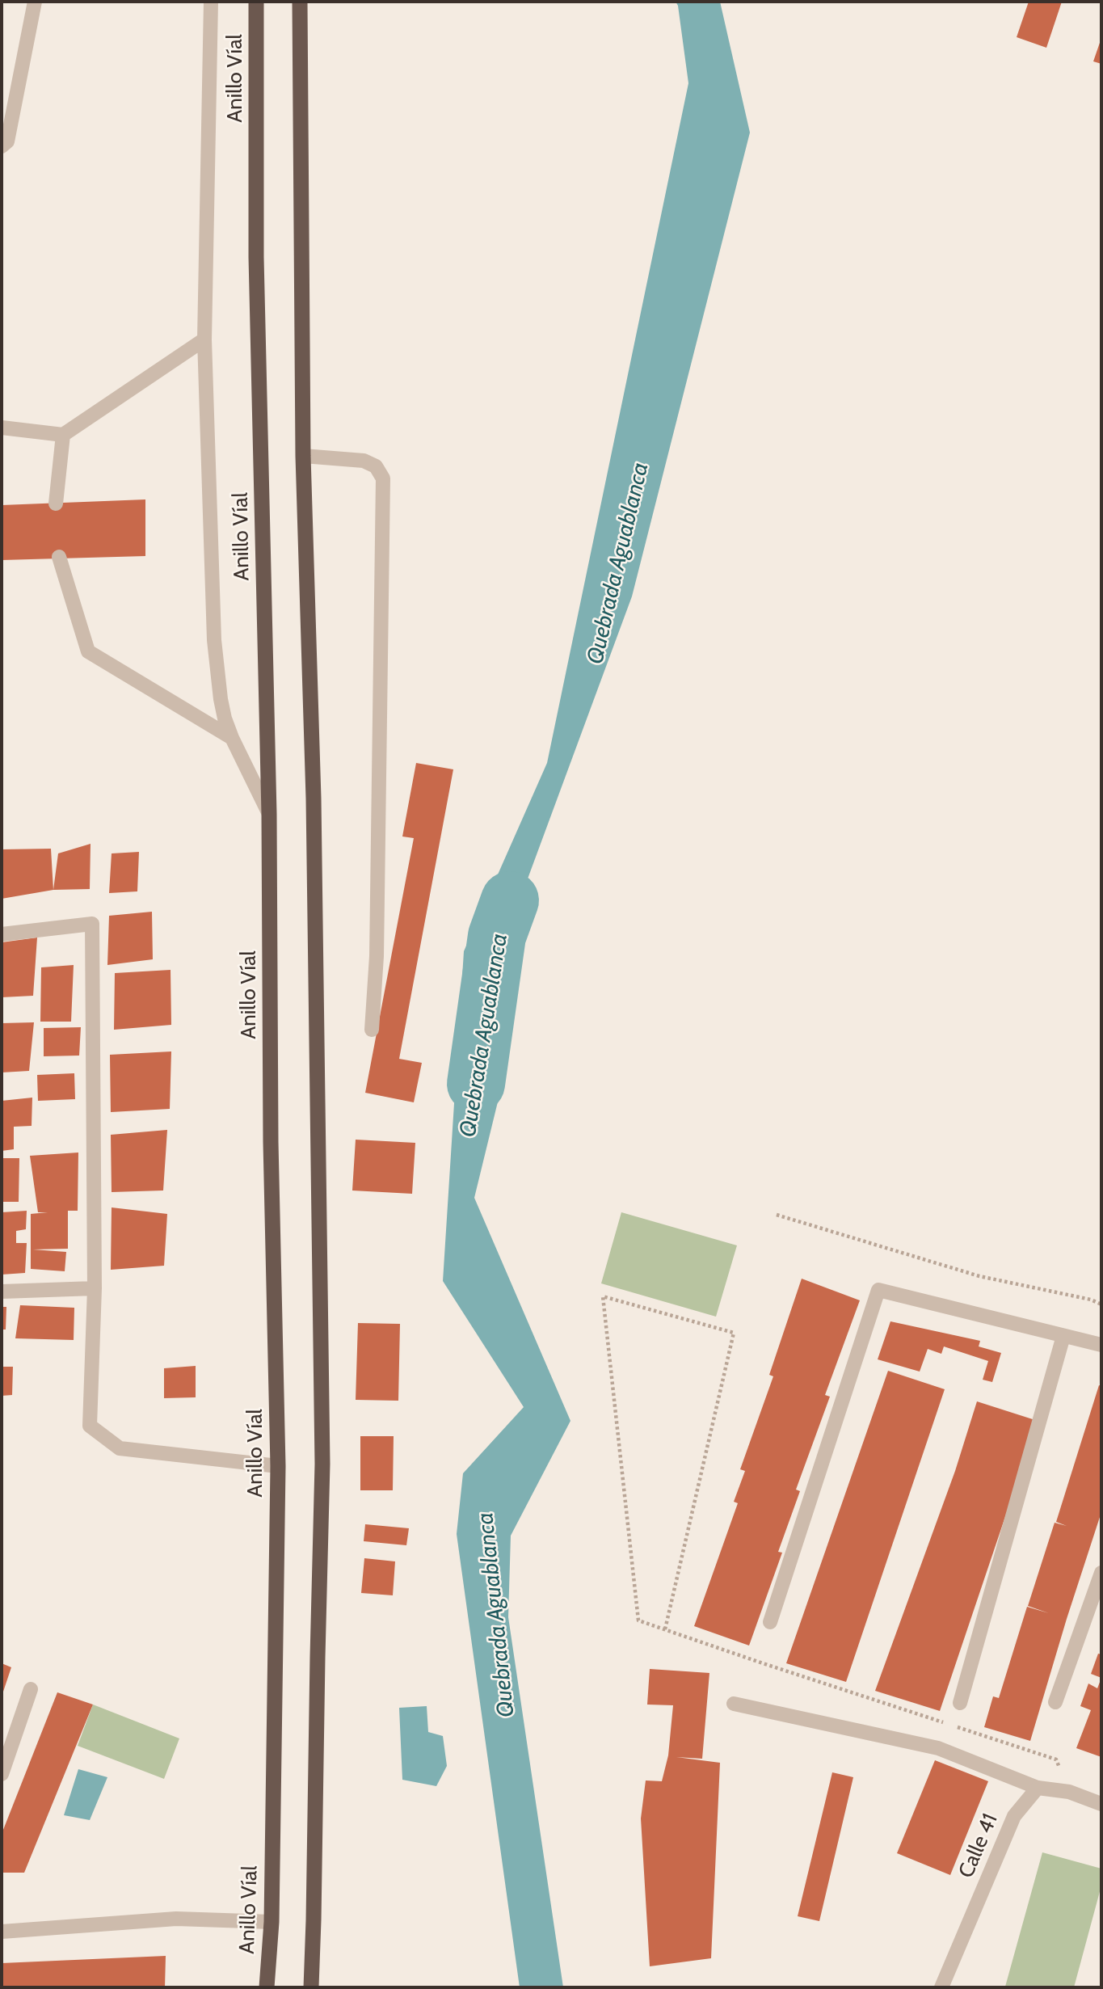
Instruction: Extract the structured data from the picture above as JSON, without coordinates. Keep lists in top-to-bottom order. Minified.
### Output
{"streets":{"highway":["Anillo Víal"],"street":["Calle 41"]},"water":["Quebrada Aguablanca"]}
